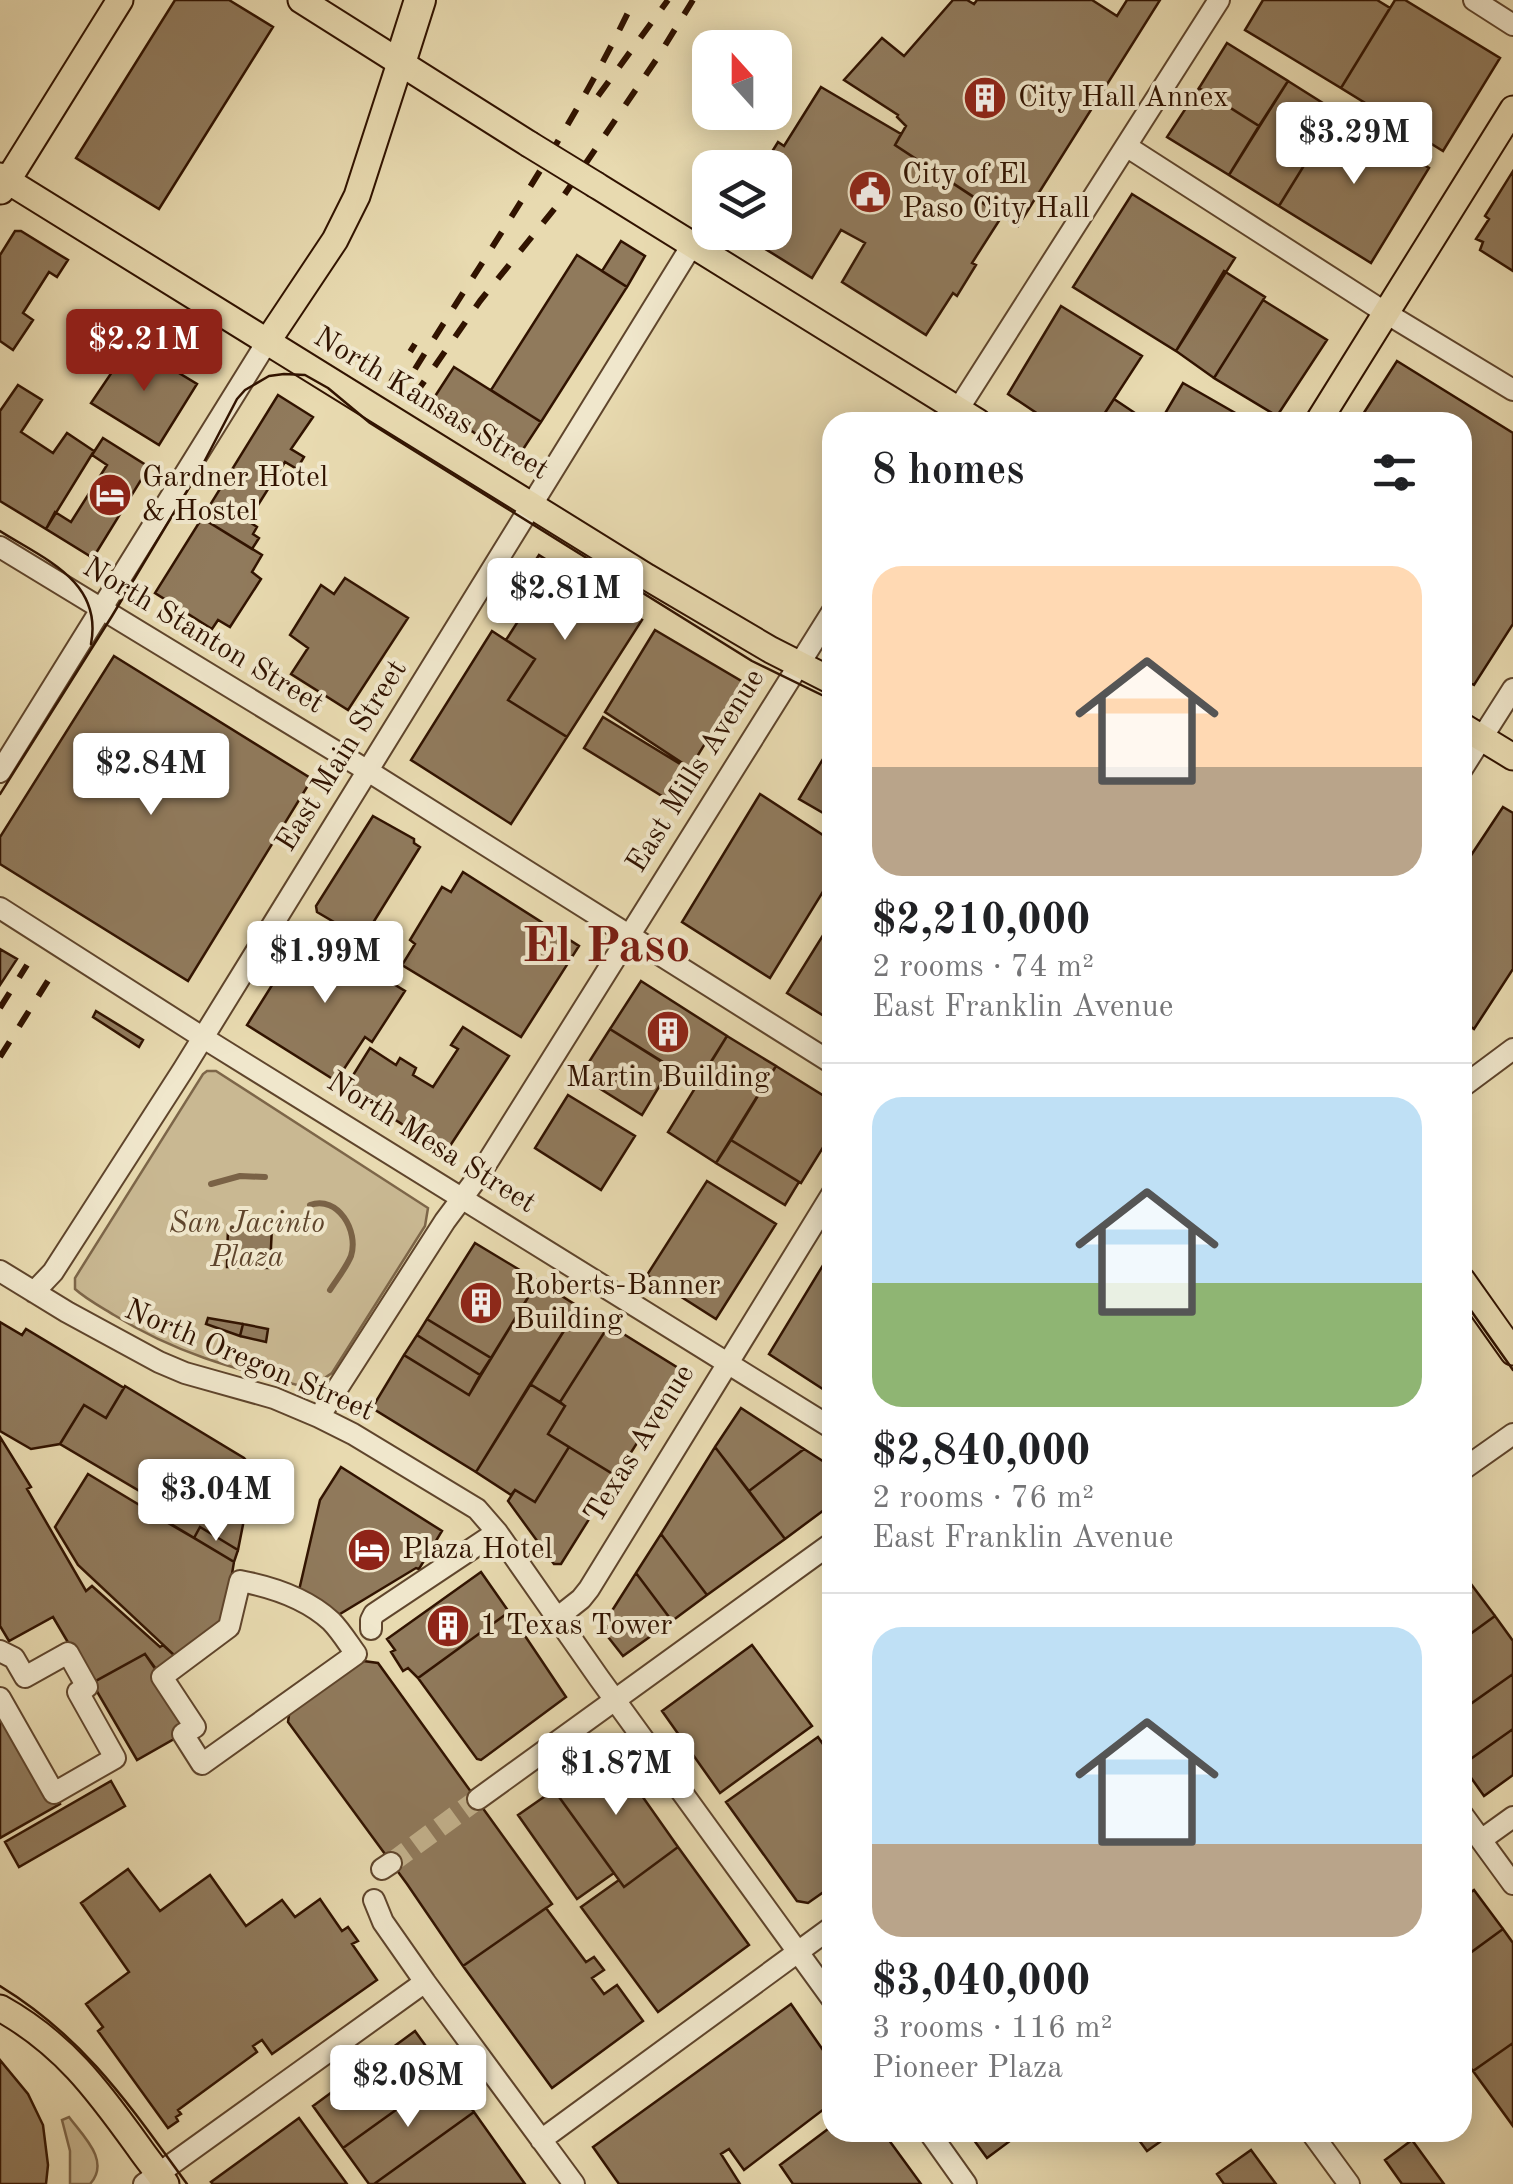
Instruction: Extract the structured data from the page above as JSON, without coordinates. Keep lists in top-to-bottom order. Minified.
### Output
{"streets":{"main road":["North Kansas Street"],"street":["North Stanton Street","East Main Street","East Mills Avenue","North Mesa Street","North Oregon Street","Texas Avenue"]},"crossings":[["North Kansas Street","East Main Street"],["North Kansas Street","East Mills Avenue"],["North Stanton Street","East Main Street"],["North Stanton Street","East Mills Avenue"],["East Main Street","North Mesa Street"],["East Main Street","North Oregon Street"],["East Mills Avenue","North Mesa Street"],["East Mills Avenue","North Oregon Street"],["North Mesa Street","Texas Avenue"],["North Oregon Street","Texas Avenue"]],"districts":["El Paso"],"parks":["San Jacinto Plaza"],"places":{"building":["City Hall Annex","Martin Building","Roberts-Banner Building","1 Texas Tower"],"public building":["City of El Paso City Hall"],"hotel":["Gardner Hotel & Hostel","Plaza Hotel"]},"north":"top","page":{"price":["$3.29M","$2.21M","$2.81M","$2.84M","$1.99M","$3.04M","$1.87M","$2.08M"],"heading":"8 homes","list":[{"name":"$2,210,000","note":"2 rooms · 74 m² · East Franklin Avenue"},{"name":"$2,840,000","note":"2 rooms · 76 m² · East Franklin Avenue"},{"name":"$3,040,000","note":"3 rooms · 116 m² · Pioneer Plaza"}]}}
